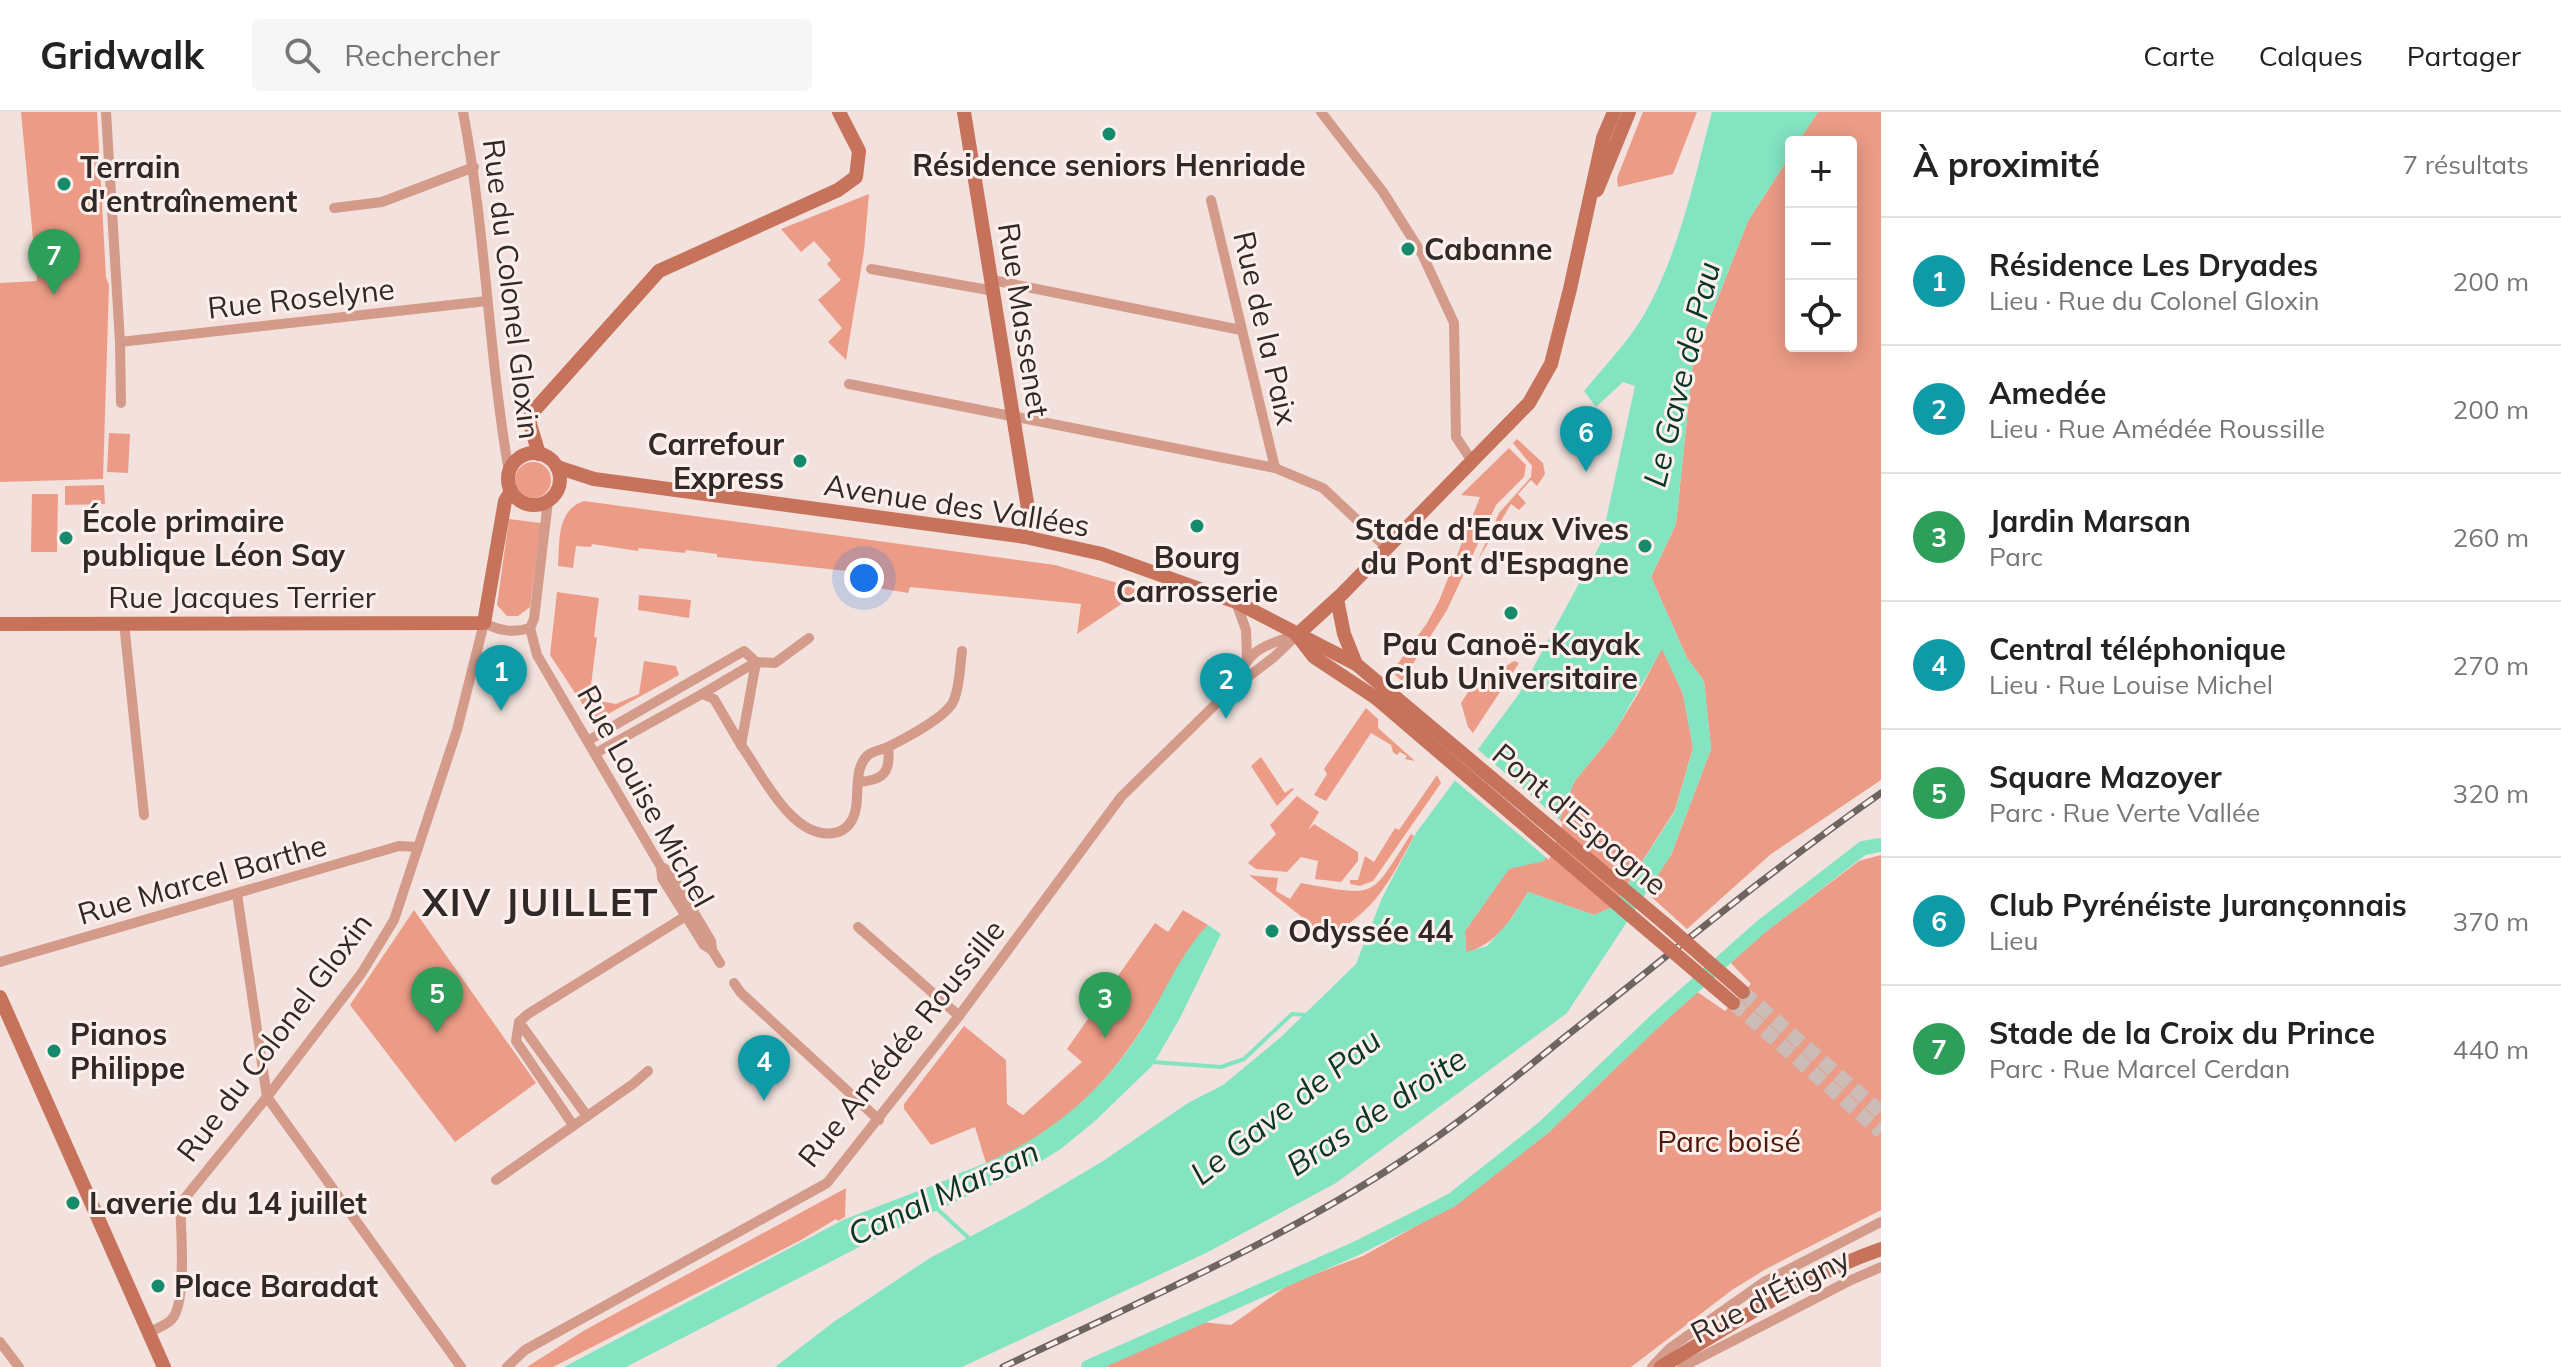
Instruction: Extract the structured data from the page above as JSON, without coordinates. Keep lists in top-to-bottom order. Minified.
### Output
{"streets":{"street":["Rue du Colonel Gloxin","Rue Roselyne","Rue Massenet","Rue de la Paix","Avenue des Vallées","Rue Jacques Terrier","Rue Louise Michel","Pont d'Espagne","Rue Marcel Barthe","Rue Amédée Roussille","Rue d'Étigny"]},"crossings":[["Rue du Colonel Gloxin","Rue Roselyne"],["Rue du Colonel Gloxin","Avenue des Vallées"],["Rue du Colonel Gloxin","Rue Jacques Terrier"],["Rue du Colonel Gloxin","Rue Marcel Barthe"],["Rue Massenet","Avenue des Vallées"],["Avenue des Vallées","Pont d'Espagne"],["Avenue des Vallées","Rue Amédée Roussille"]],"districts":["XIV JUILLET"],"water":["Le Gave de Pau","Bras de droite","Canal Marsan"],"parks":["Parc boisé"],"places":["Résidence seniors Henriade","Terrain d'entraînement","Cabanne","Carrefour Express","Bourg Carrosserie","École primaire publique Léon Say","Stade d'Eaux Vives du Pont d'Espagne","Pau Canoë-Kayak Club Universitaire","Odyssée 44","Pianos Philippe","Laverie du 14 juillet","Place Baradat"],"page":{"header":"Gridwalk","search":"Rechercher","nav":["Carte","Calques","Partager"],"heading":["À proximité","7 résultats"],"map_buttons":["+","−"],"list":[{"mark":"1","name":"Résidence Les Dryades","note":"Lieu · Rue du Colonel Gloxin","value":"200 m"},{"mark":"2","name":"Amedée","note":"Lieu · Rue Amédée Roussille","value":"200 m"},{"mark":"3","name":"Jardin Marsan","note":"Parc","value":"260 m"},{"mark":"4","name":"Central téléphonique","note":"Lieu · Rue Louise Michel","value":"270 m"},{"mark":"5","name":"Square Mazoyer","note":"Parc · Rue Verte Vallée","value":"320 m"},{"mark":"6","name":"Club Pyrénéiste Jurançonnais","note":"Lieu","value":"370 m"},{"mark":"7","name":"Stade de la Croix du Prince","note":"Parc · Rue Marcel Cerdan","value":"440 m"}],"pins":["7","6","1","2","5","3","4"]}}
